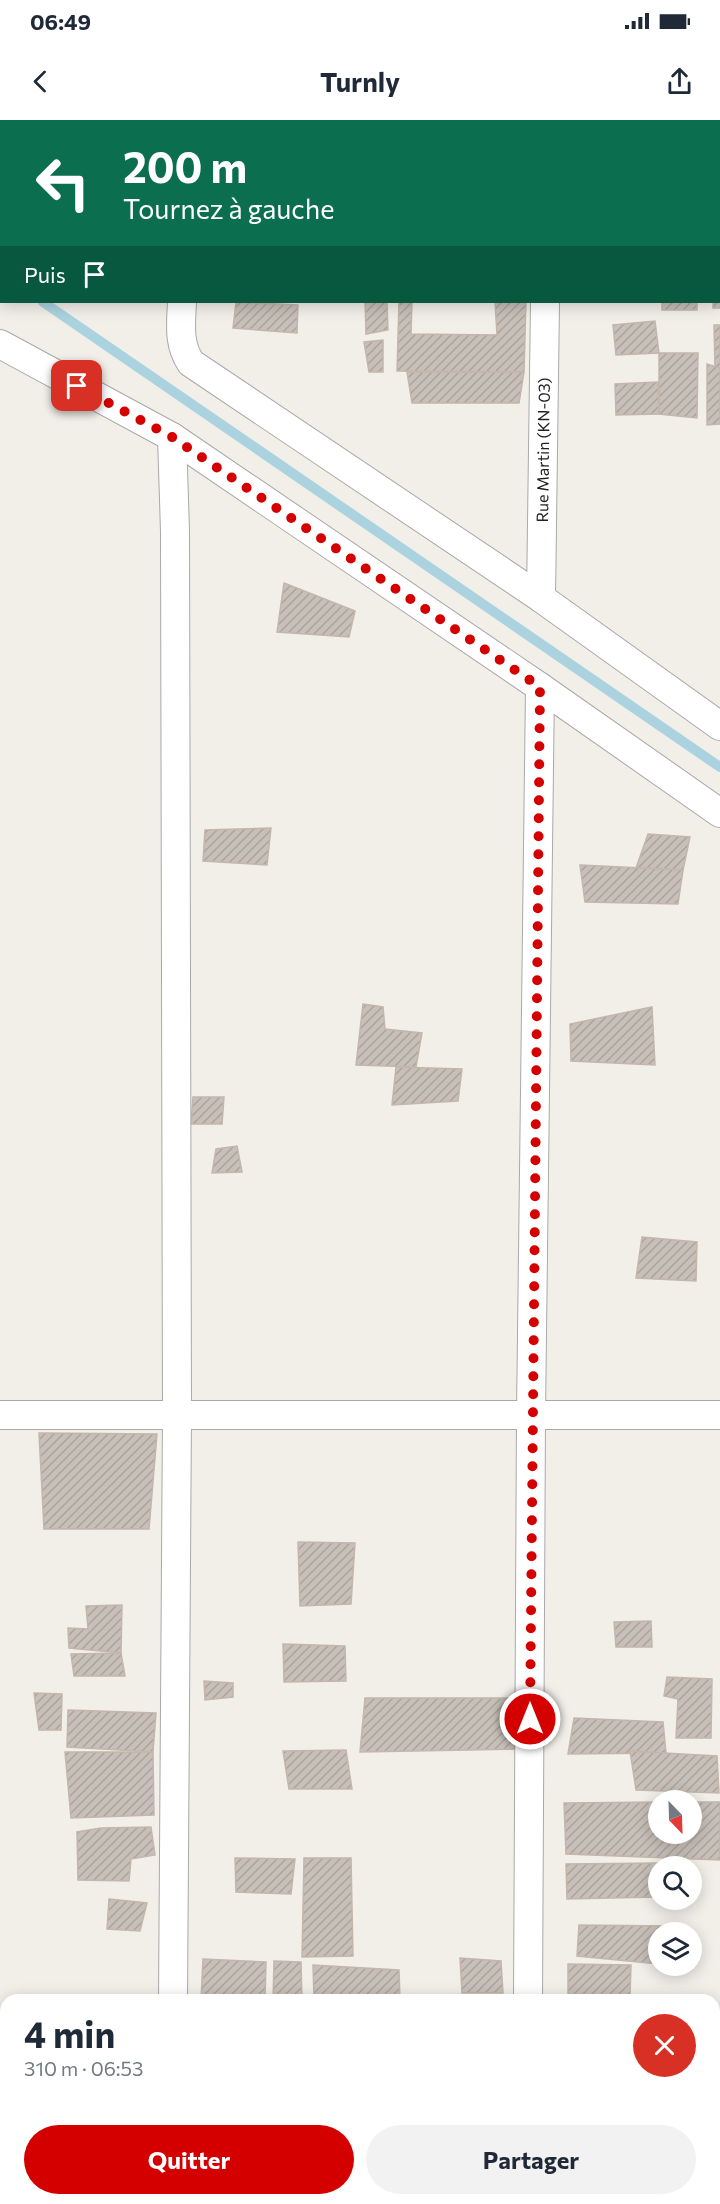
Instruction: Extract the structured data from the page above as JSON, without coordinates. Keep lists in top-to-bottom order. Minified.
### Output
{"streets":{"street":["Rue Martin (KN-03)"]},"north":"bottom right","page":{"status":"06:49","header":"Turnly","turn":["200 m","Tournez à gauche"],"then":"Puis","heading":["4 min","310 m · 06:53"],"buttons":["Quitter","Partager"]}}
